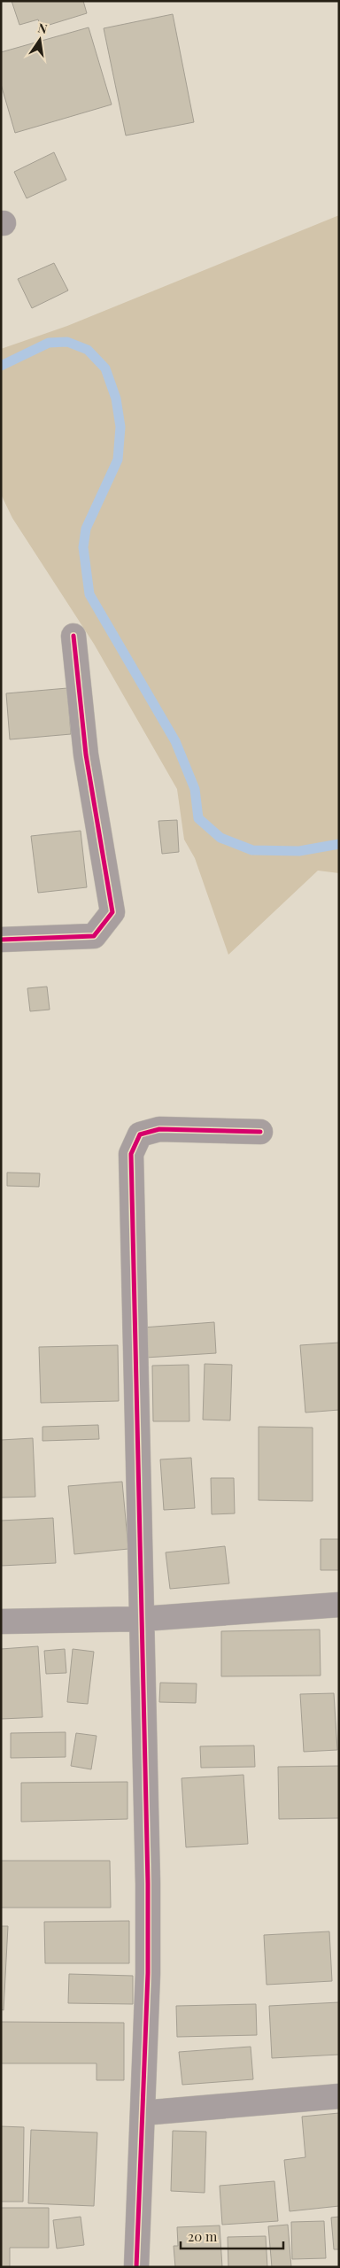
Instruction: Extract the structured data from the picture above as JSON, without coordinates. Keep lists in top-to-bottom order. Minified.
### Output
{"scale_bar":"20 m","north":"top"}
